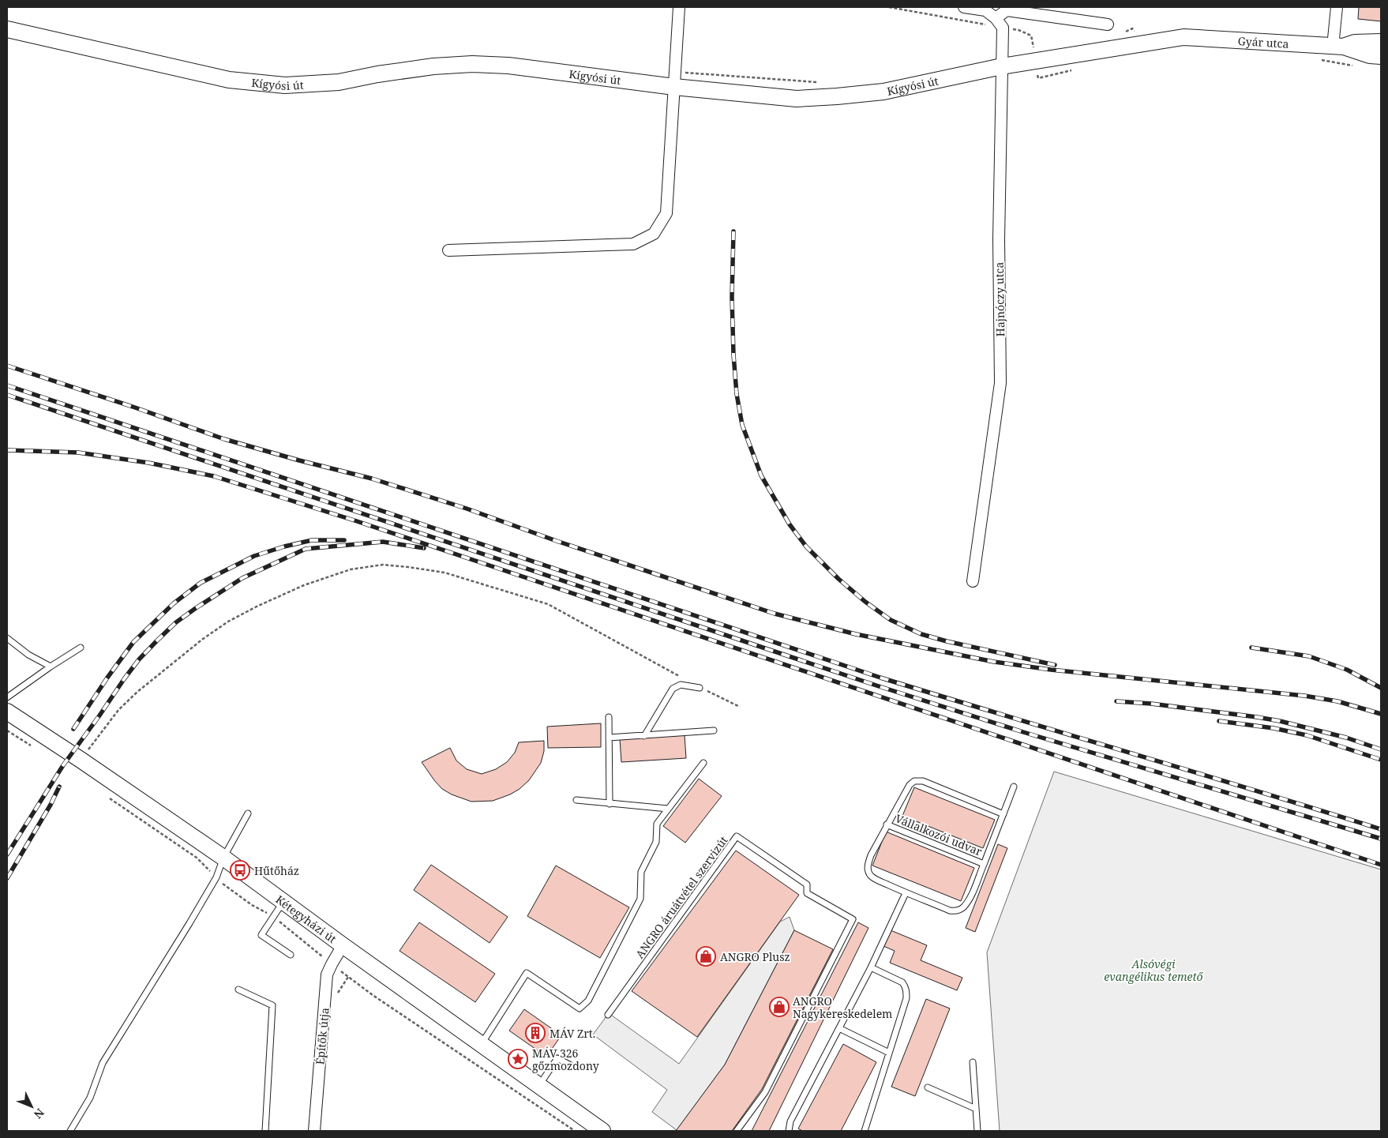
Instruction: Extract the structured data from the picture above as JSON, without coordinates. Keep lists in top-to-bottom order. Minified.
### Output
{"streets":{"main road":["Gyár utca","Kígyósi út","Kétegyházi út"],"street":["Hajnóczy utca","Építők útja"],"lane":["Vállalkozói udvar","ANGRO áruátvétel szervizút"]},"crossings":[["Gyár utca","Kígyósi út"],["Kígyósi út","Hajnóczy utca"],["Kétegyházi út","Építők útja"]],"parks":["Alsóvégi evangélikus temető"],"places":{"bus stop":["Hűtőház"],"shop":["ANGRO Plusz","ANGRO Nagykereskedelem"],"building":["MÁV Zrt."],"place":["MÁV 326 gőzmozdony"]},"north":"bottom right"}
